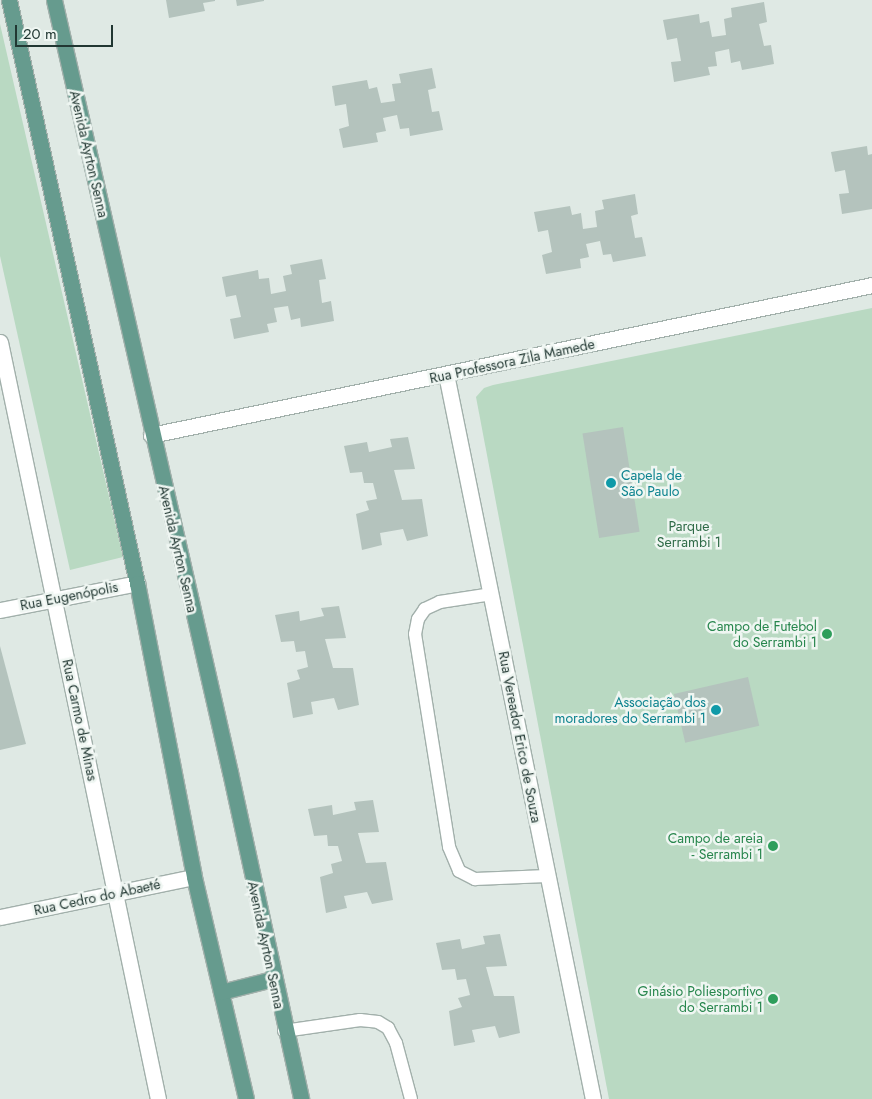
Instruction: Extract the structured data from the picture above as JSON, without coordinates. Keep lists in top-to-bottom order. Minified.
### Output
{"streets":{"main road":["Avenida Ayrton Senna"],"street":["Rua Professora Zila Mamede","Rua Eugenópolis","Rua Carmo de Minas","Rua Vereador Erico de Souza","Rua Cedro do Abaeté"]},"crossings":[["Avenida Ayrton Senna","Rua Professora Zila Mamede"],["Rua Professora Zila Mamede","Rua Vereador Erico de Souza"],["Rua Eugenópolis","Rua Carmo de Minas"],["Rua Carmo de Minas","Rua Cedro do Abaeté"]],"parks":["Parque Serrambi 1"],"places":["Capela de São Paulo","Campo de Futebol do Serrambi 1","Associação dos moradores do Serrambi 1","Campo de areia - Serrambi 1","Ginásio Poliesportivo do Serrambi 1"],"scale_bar":"20 m"}
